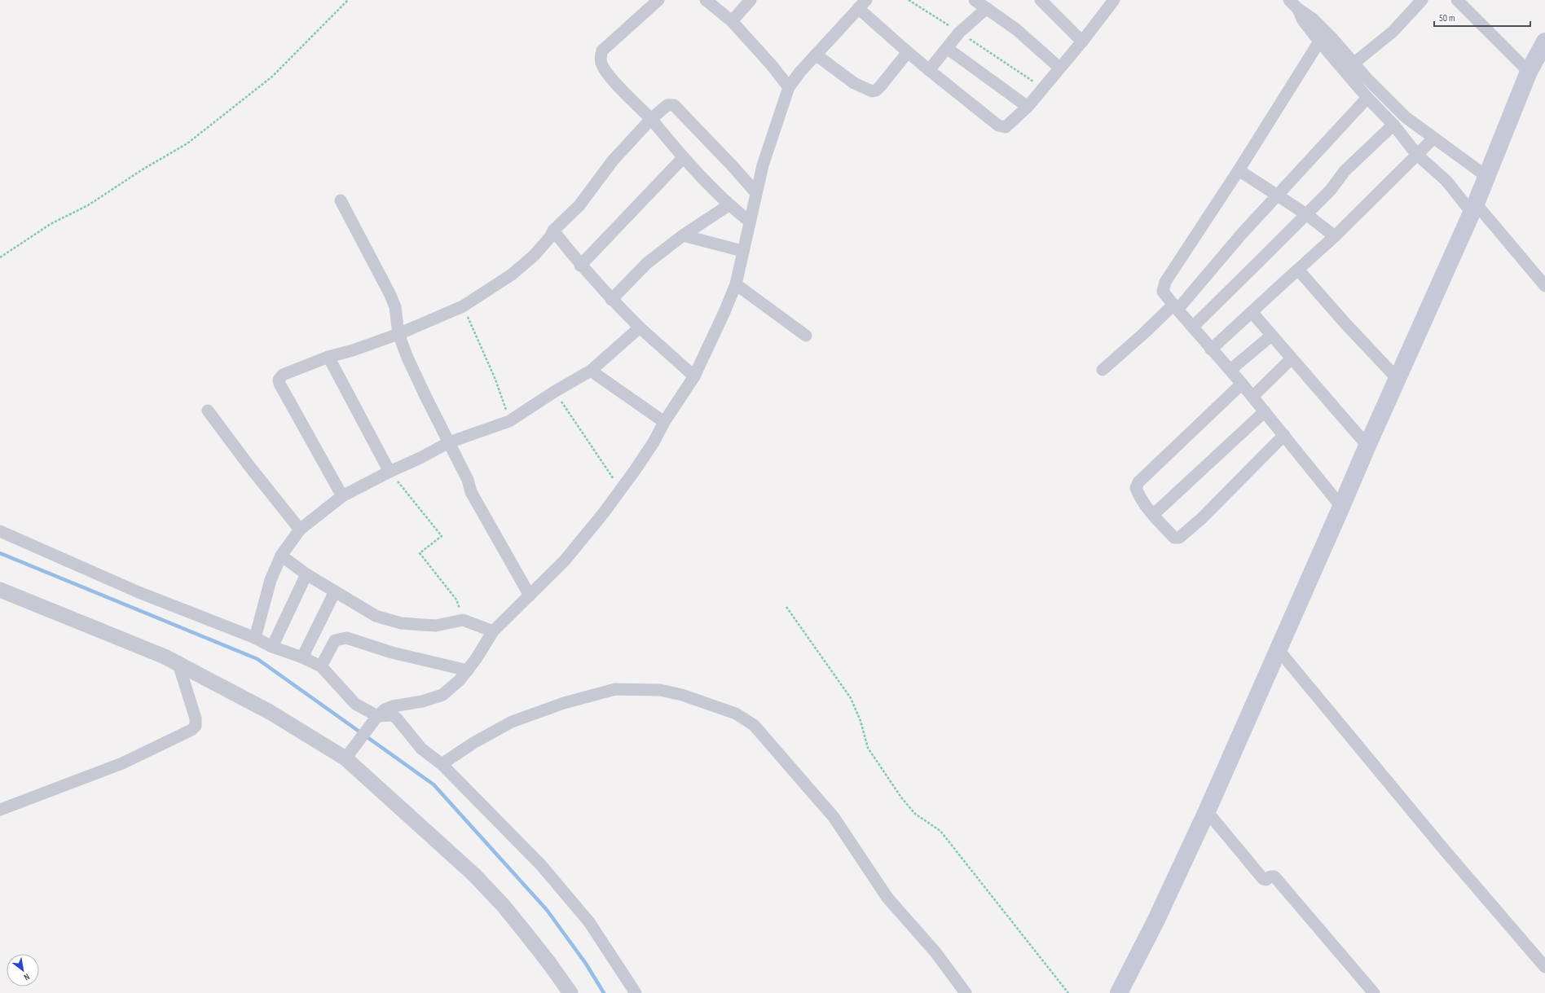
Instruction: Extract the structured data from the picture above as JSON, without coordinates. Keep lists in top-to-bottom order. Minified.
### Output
{"scale_bar":"50 m","north":"bottom right"}
